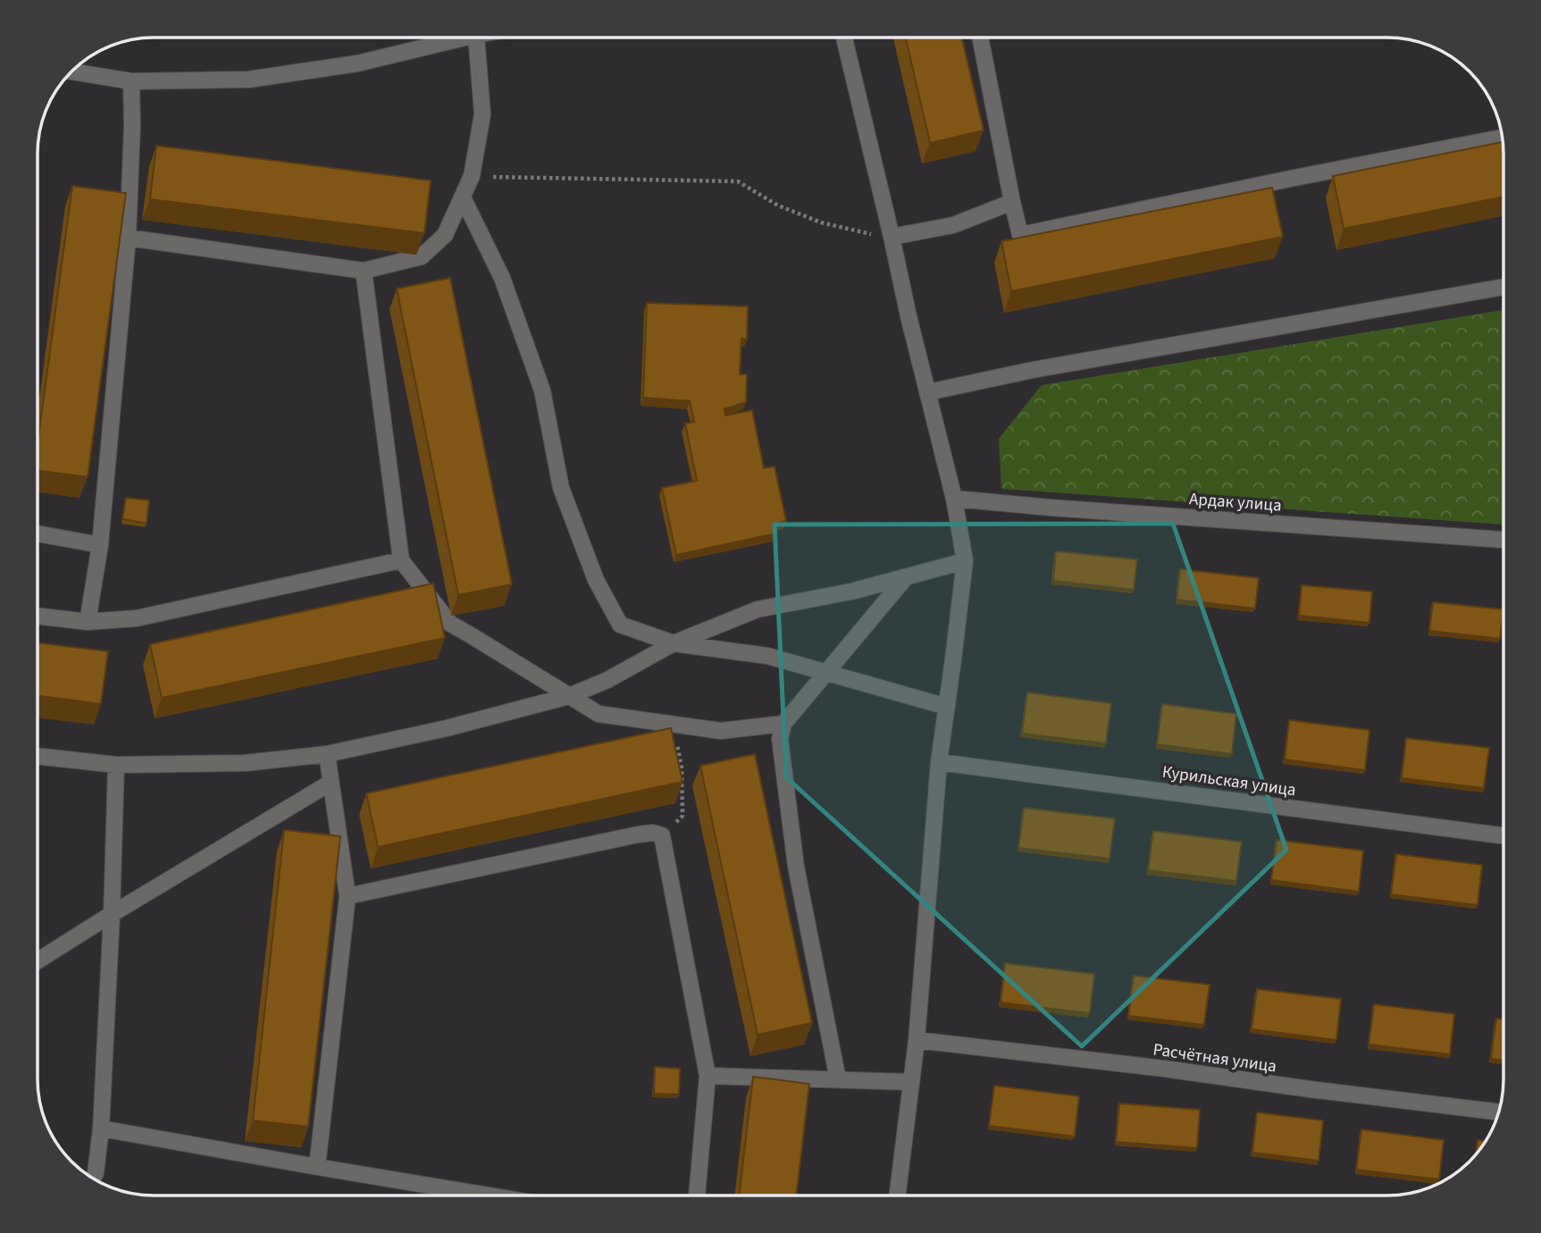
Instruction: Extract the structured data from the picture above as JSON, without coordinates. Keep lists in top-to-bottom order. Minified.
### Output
{"streets":{"street":["Ардак улица","Курильская улица","Расчётная улица"]}}
